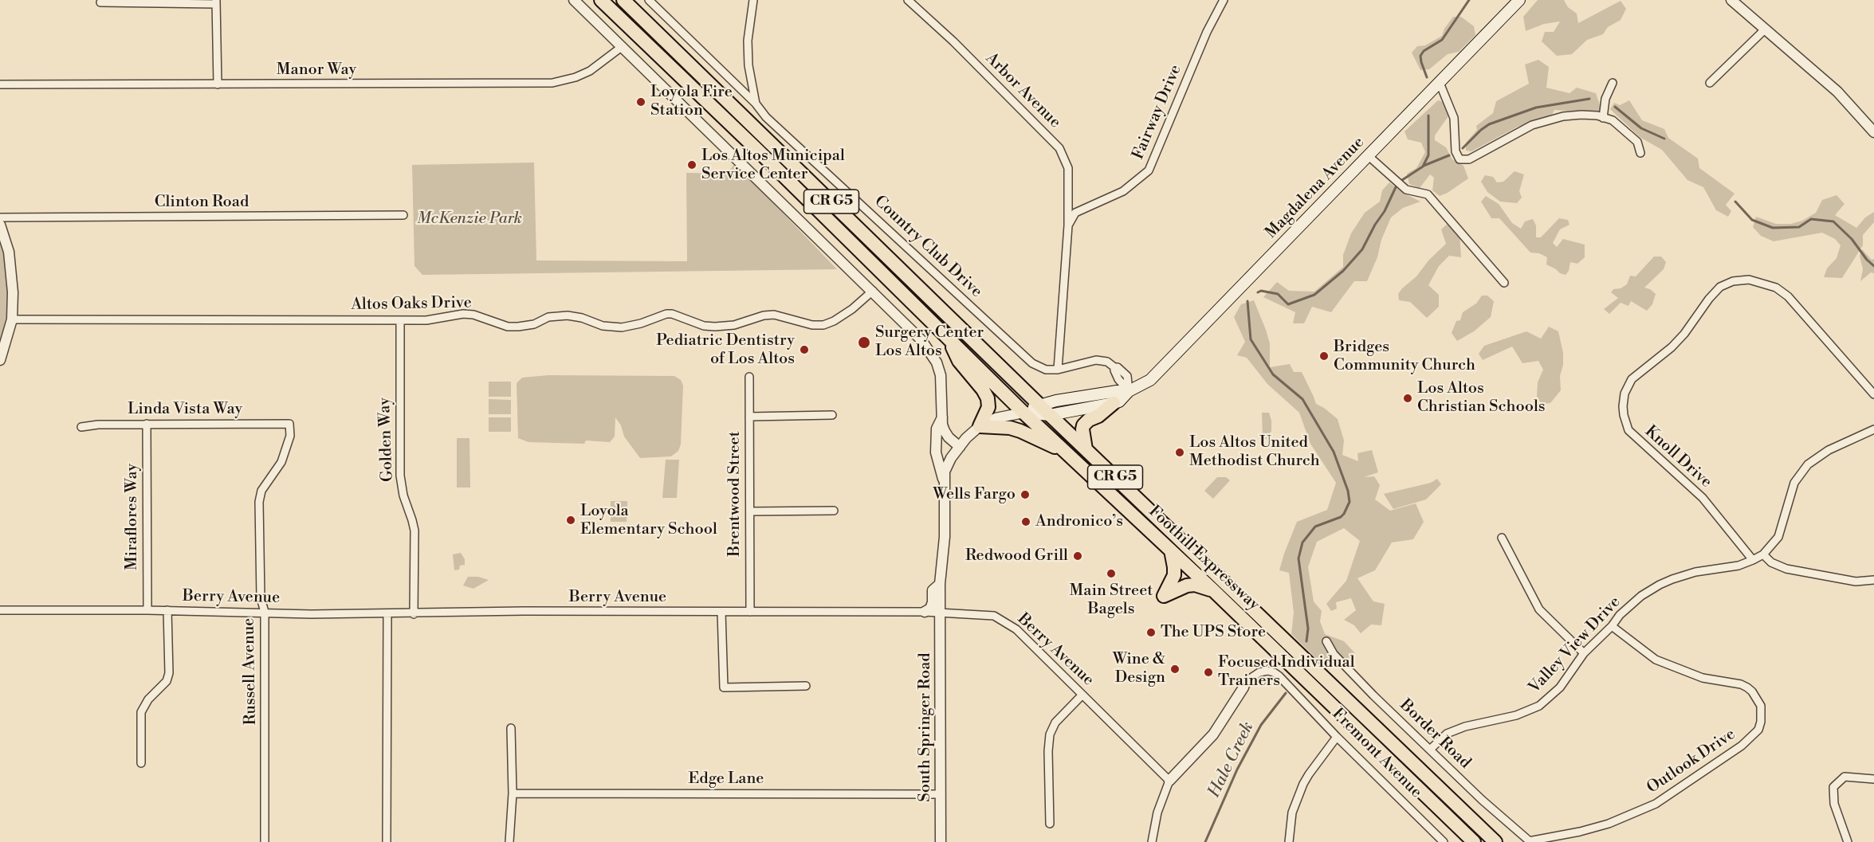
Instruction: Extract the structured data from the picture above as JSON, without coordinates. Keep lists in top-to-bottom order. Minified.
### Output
{"streets":{"highway":["CR G5","Foothill Expressway"],"main road":["Magdalena Avenue"],"street":["Manor Way","Arbor Avenue","Fairway Drive","Clinton Road","Country Club Drive","Altos Oaks Drive","Linda Vista Way","Golden Way","Knoll Drive","Brentwood Street","Miraflores Way","Berry Avenue","Valley View Drive","Russell Avenue","South Springer Road","Border Road","Fremont Avenue","Outlook Drive","Edge Lane"]},"crossings":[["Arbor Avenue","Fairway Drive"],["Magdalena Avenue","Country Club Drive"],["Magdalena Avenue","Foothill Expressway"],["Magdalena Avenue","South Springer Road"],["Altos Oaks Drive","Golden Way"],["Linda Vista Way","Miraflores Way"],["Linda Vista Way","Russell Avenue"],["Golden Way","Berry Avenue"],["Knoll Drive","Valley View Drive"],["Brentwood Street","Berry Avenue"],["Miraflores Way","Berry Avenue"],["Foothill Expressway","South Springer Road"],["Berry Avenue","Russell Avenue"],["Berry Avenue","South Springer Road"],["Valley View Drive","Border Road"],["Valley View Drive","Outlook Drive"],["South Springer Road","Edge Lane"],["Border Road","Outlook Drive"]],"water":["Hale Creek"],"parks":["McKenzie Park"],"places":["Loyola Fire Station","Los Altos Municipal Service Center","Surgery Center Los Altos","Pediatric Dentistry of Los Altos","Bridges Community Church","Los Altos Christian Schools","Los Altos United Methodist Church","Wells Fargo","Loyola Elementary School","Andronico’s","Redwood Grill","Main Street Bagels","The UPS Store","Wine & Design","Focused Individual Trainers"]}
